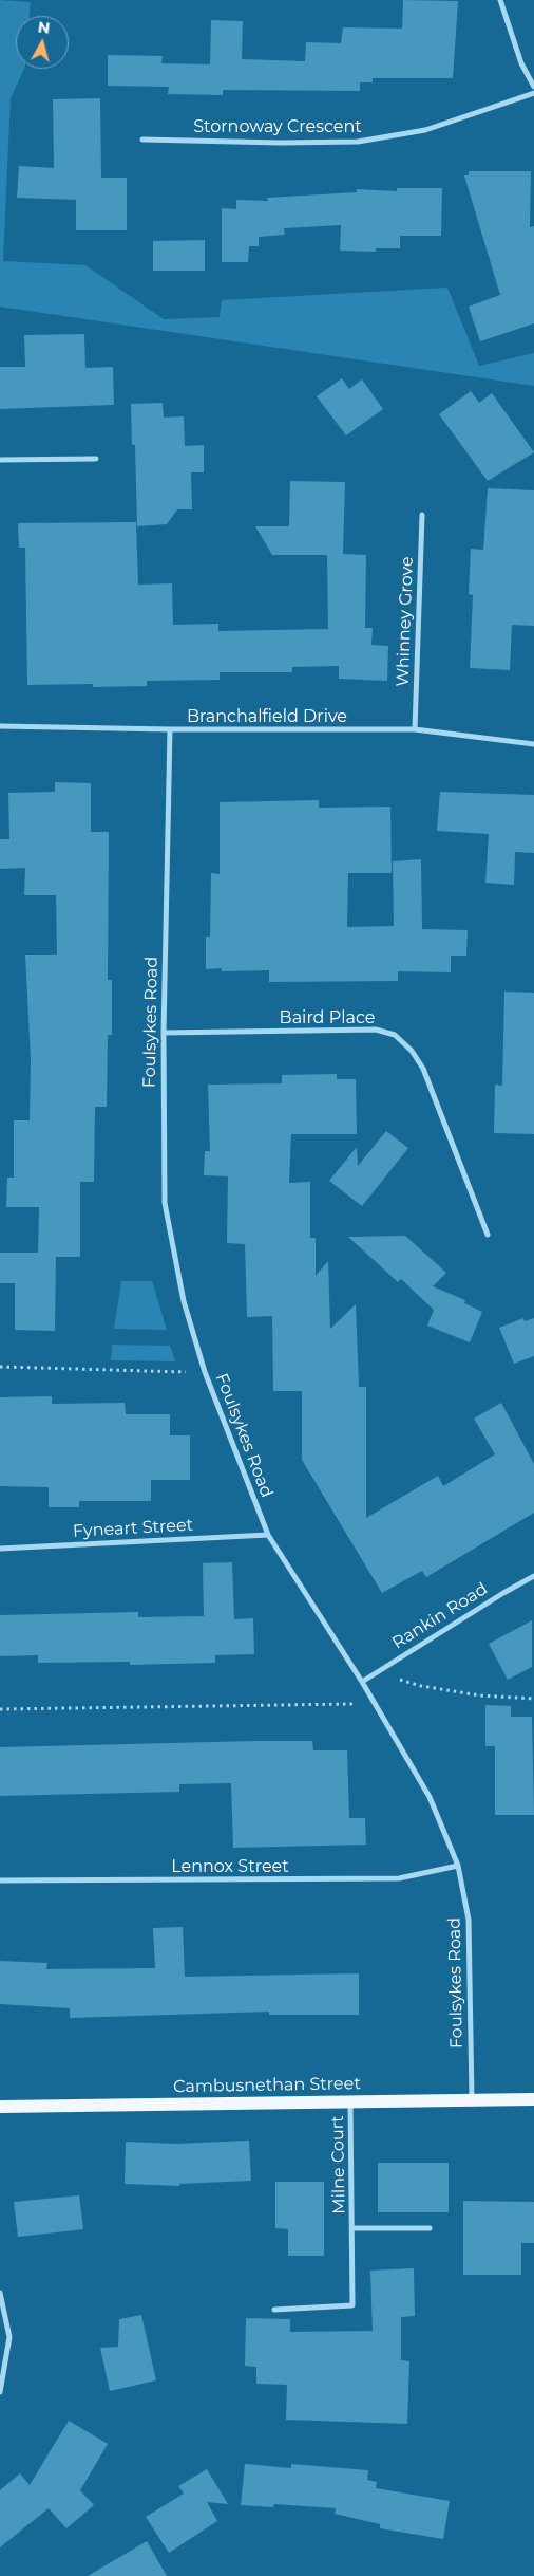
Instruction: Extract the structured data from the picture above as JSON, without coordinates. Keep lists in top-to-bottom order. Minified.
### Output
{"streets":{"main road":["Cambusnethan Street"],"street":["Stornoway Crescent","Whinney Grove","Branchalfield Drive","Baird Place","Foulsykes Road","Fyneart Street","Rankin Road","Lennox Street","Milne Court"]},"crossings":[["Whinney Grove","Branchalfield Drive"],["Branchalfield Drive","Foulsykes Road"],["Baird Place","Foulsykes Road"],["Foulsykes Road","Fyneart Street"],["Foulsykes Road","Rankin Road"],["Foulsykes Road","Lennox Street"],["Foulsykes Road","Cambusnethan Street"],["Cambusnethan Street","Milne Court"]],"north":"top"}
